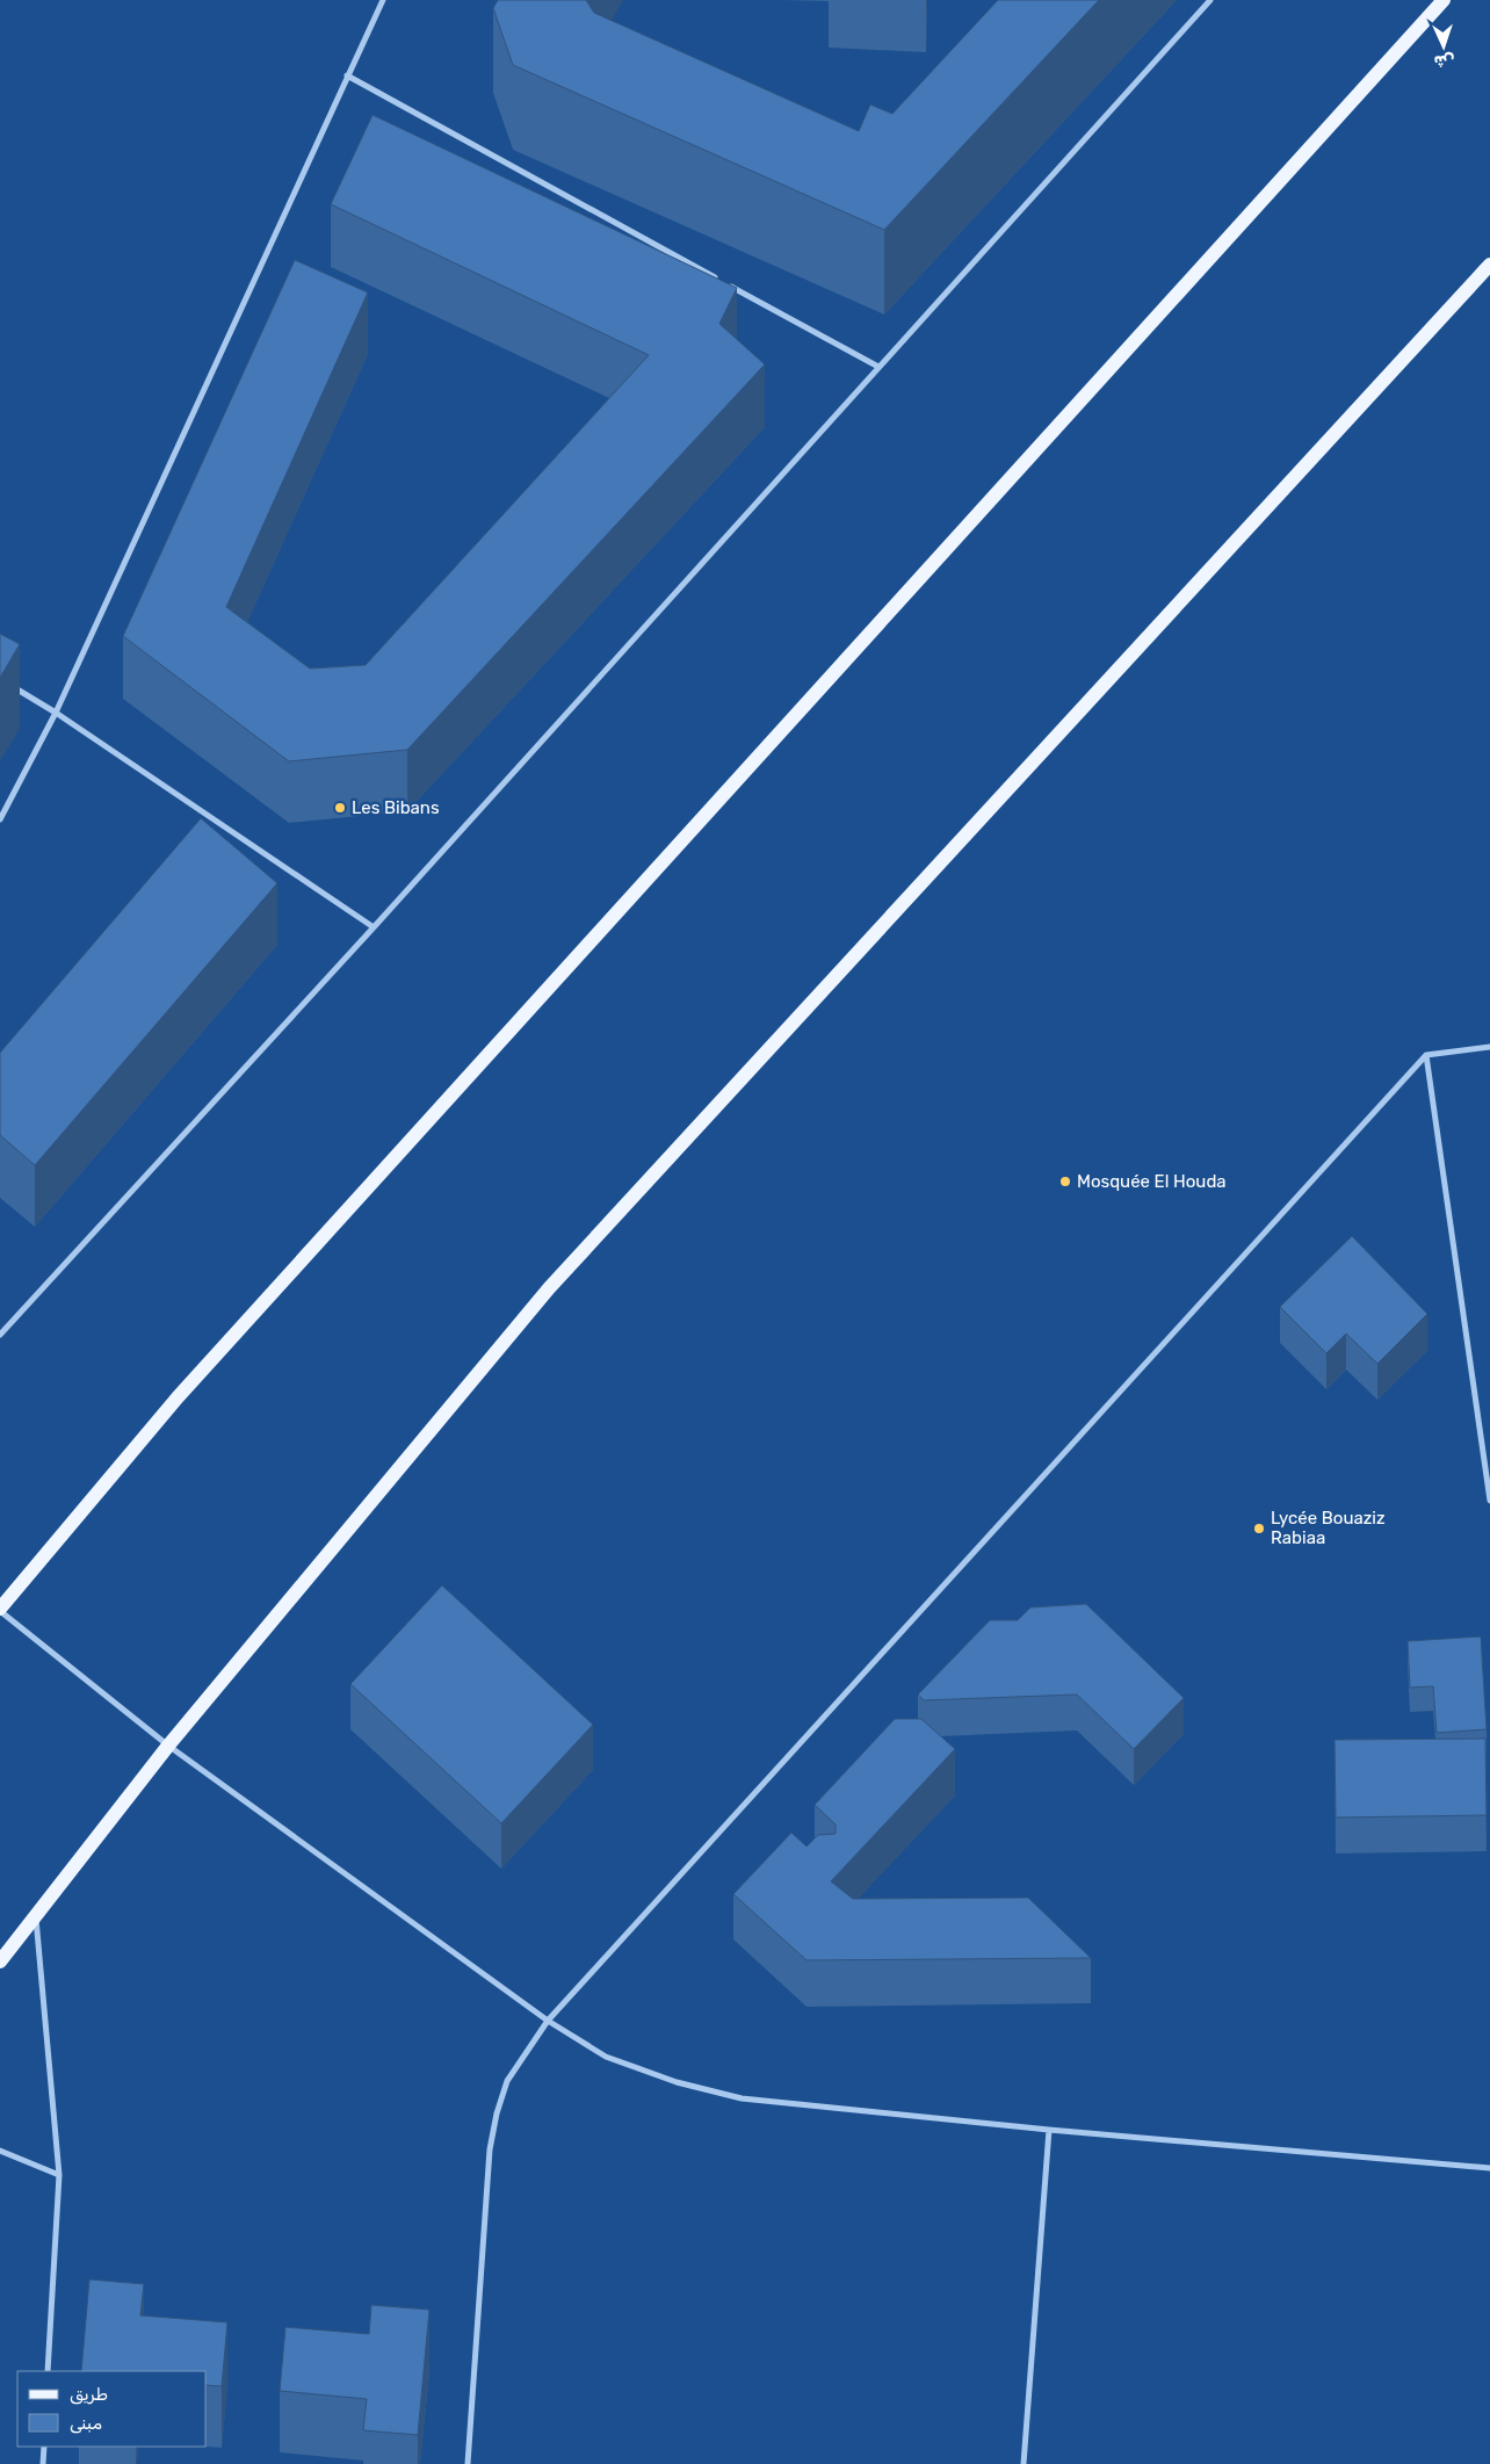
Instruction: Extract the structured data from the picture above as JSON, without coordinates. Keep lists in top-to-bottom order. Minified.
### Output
{"places":["Les Bibans","Mosquée El Houda","Lycée Bouaziz Rabiaa"],"legend":["طريق","مبنى"],"north":"bottom"}
